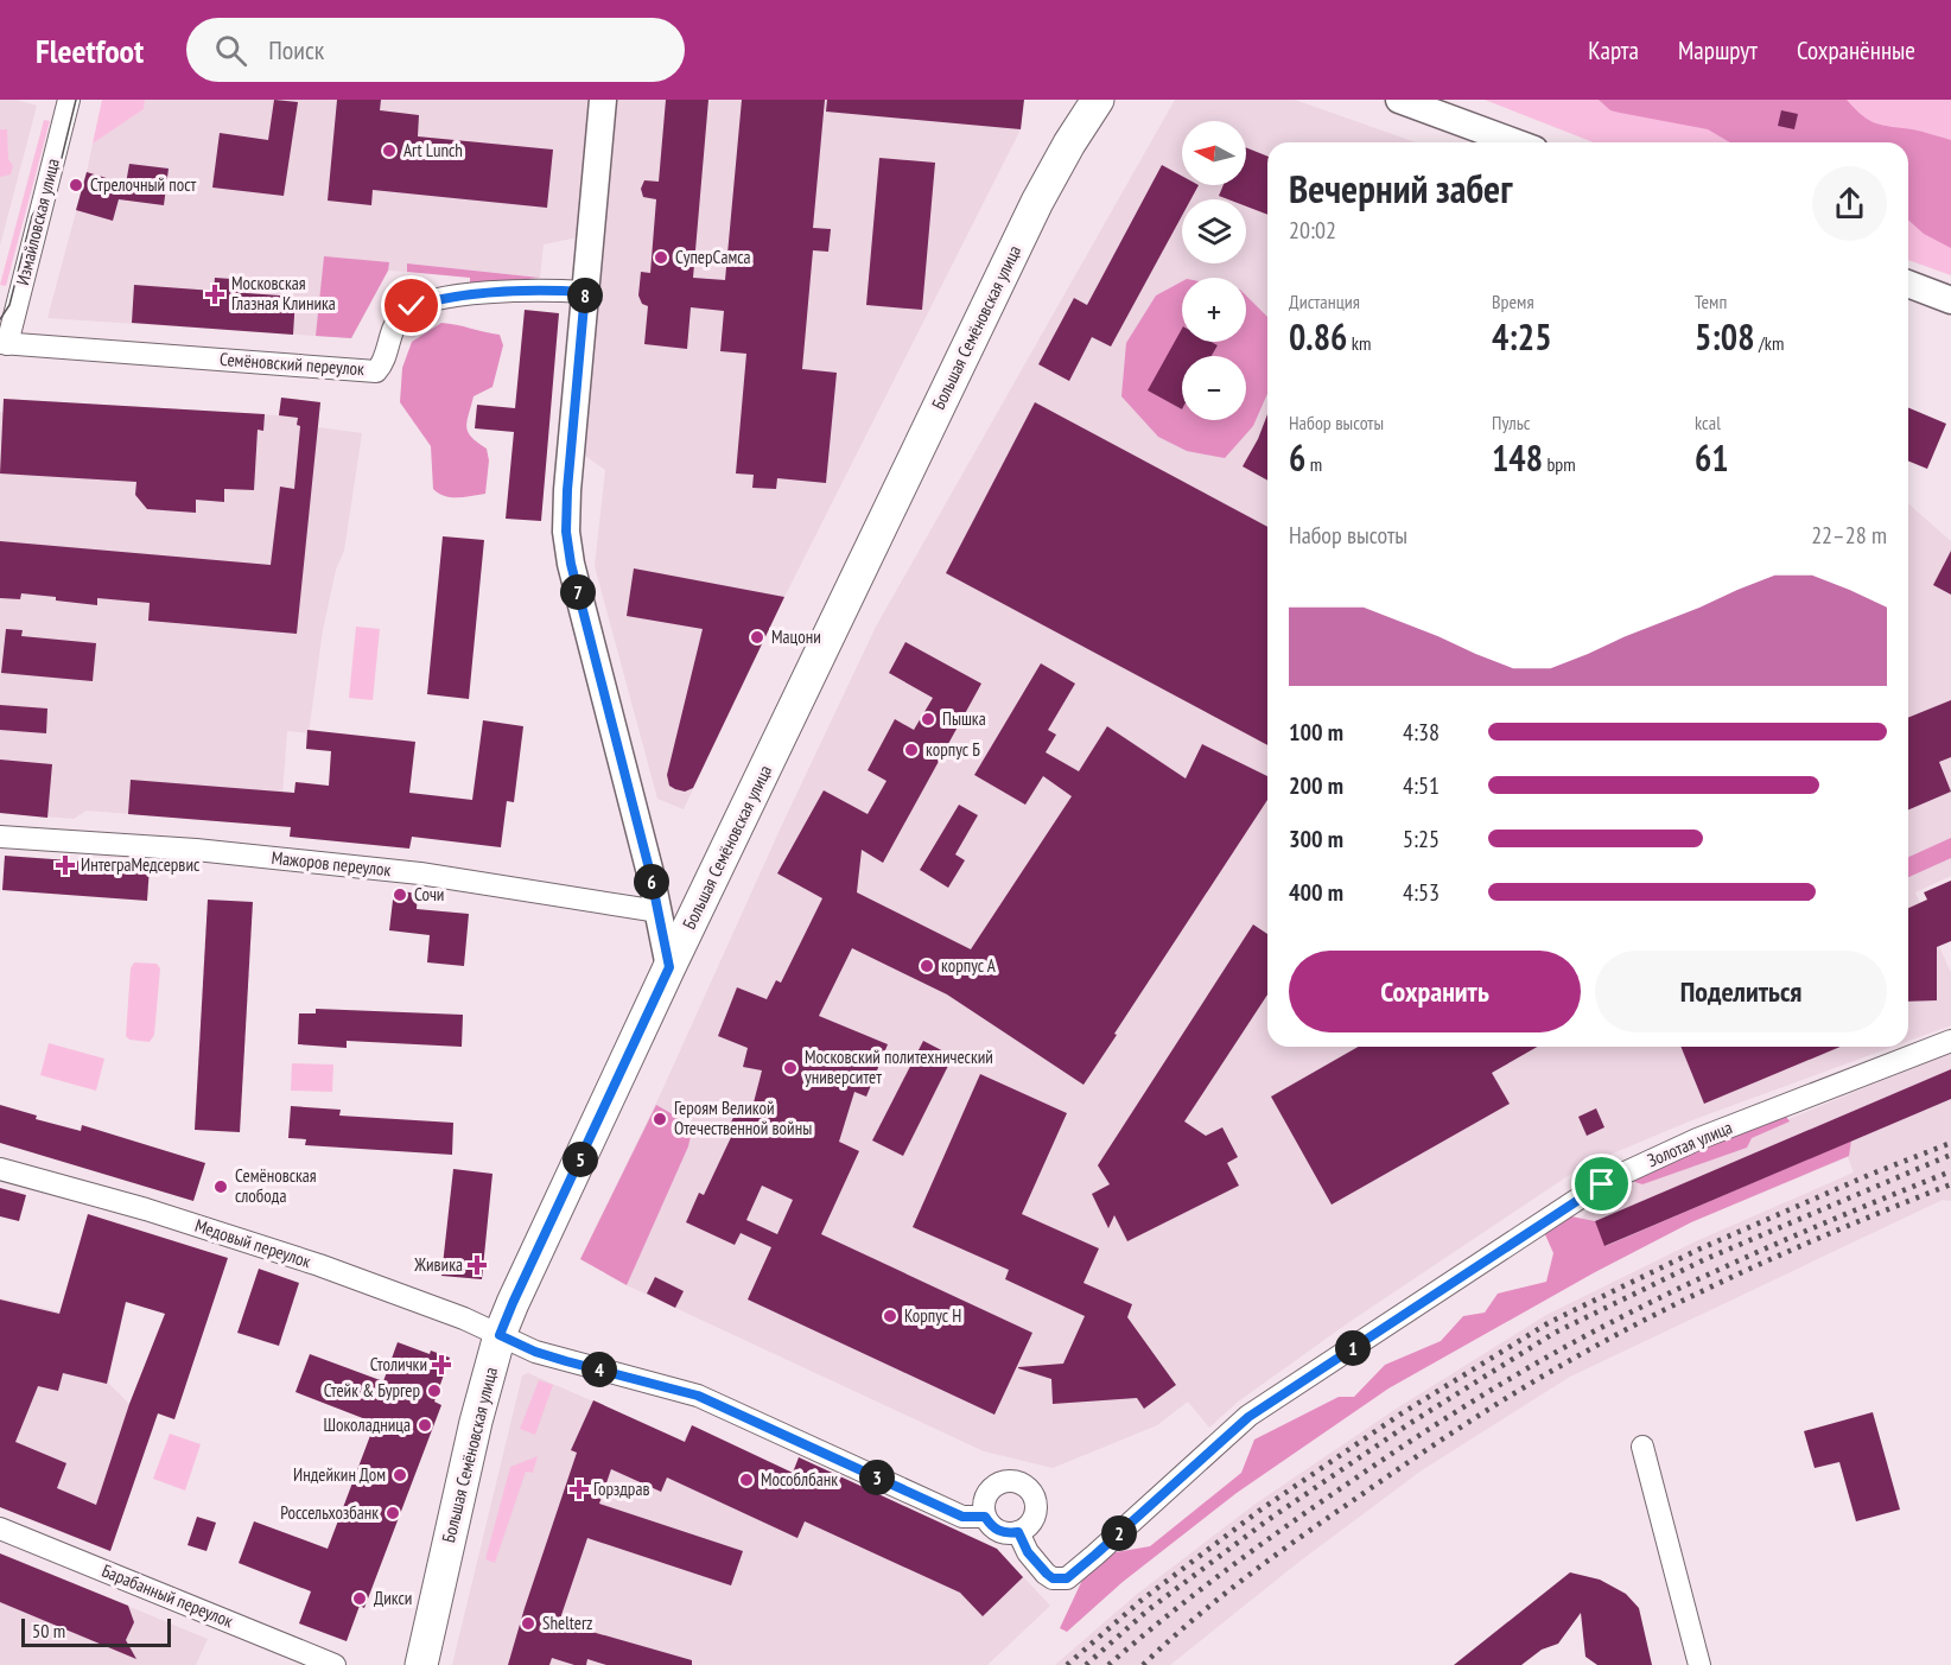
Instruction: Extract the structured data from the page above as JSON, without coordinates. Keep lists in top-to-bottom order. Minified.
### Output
{"streets":{"main road":["Большая Семёновская улица"],"street":["Измайловская улица","Семёновский переулок","Мажоров переулок","Золотая улица","Медовый переулок","Барабанный переулок"]},"crossings":[["Измайловская улица","Семёновский переулок"],["Большая Семёновская улица","Медовый переулок"]],"places":{"other":["Art Lunch","Стрелочный пост","СуперСамса","Мацони","Пышка","корпус Б","Сочи","корпус А","Московский политехнический университет","Героям Великой Отечественной войны","Семёновская слобода","Корпус Н","Стейк & Бургер","Шоколадница","Индейкин Дом","Мособлбанк","Россельхозбанк","Дикси","Shelterz"],"health":["Московская Глазная Клиника","ИнтеграМедсервис","Живика","Столички","Горздрав"]},"scale_bar":"50 m","north":"left","page":{"header":"Fleetfoot","search":"Поиск","nav":["Карта","Маршрут","Сохранённые"],"map_buttons":["+","−"],"heading":["Вечерний забег","20:02"],"stats":[["Дистанция","0.86 km"],["Время","4:25"],["Темп","5:08 /km"],["Набор высоты","6 m"],["Пульс","148 bpm"],["kcal","61"]],"pins":["8","7","6","5","1","4","3","2"],"chart":["Набор высоты","22–28 m"],"list":[{"name":"100 m","note":"4:38"},{"name":"200 m","note":"4:51"},{"name":"300 m","note":"5:25"},{"name":"400 m","note":"4:53"}],"buttons":["Сохранить","Поделиться"],"scale":"50 m"}}
